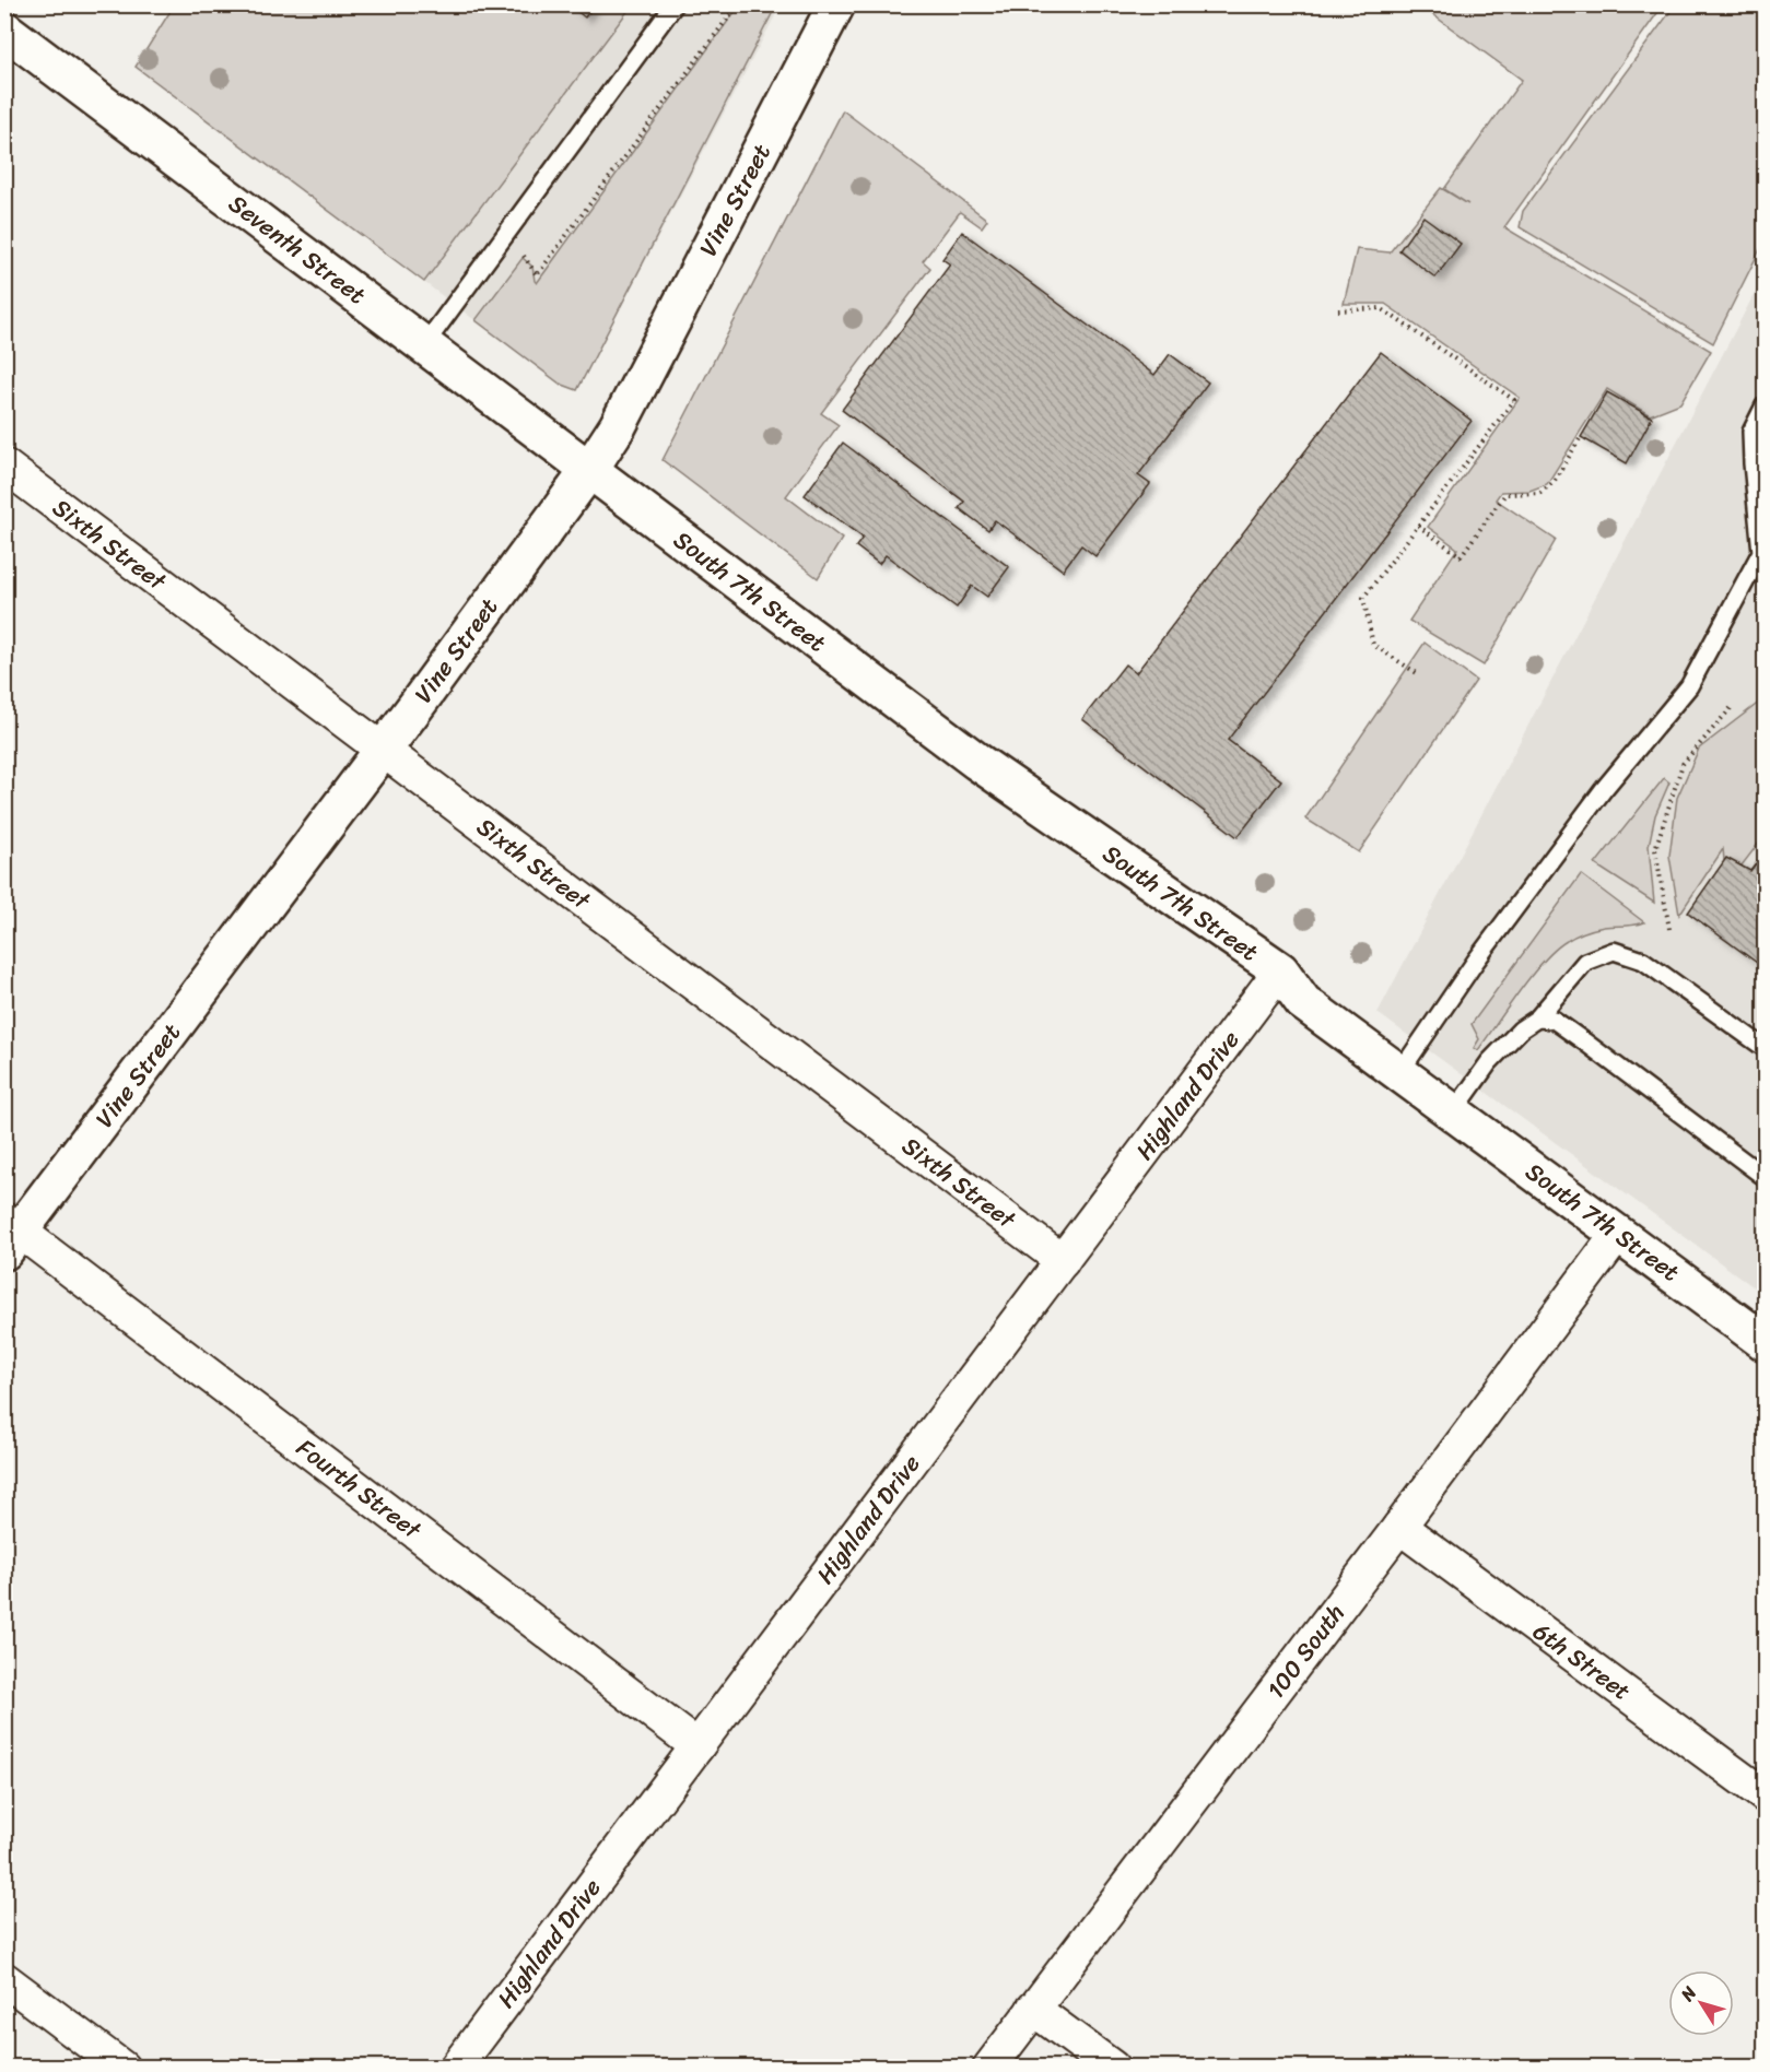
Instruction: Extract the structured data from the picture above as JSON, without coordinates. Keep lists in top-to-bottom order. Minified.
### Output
{"streets":{"street":["Vine Street","Seventh Street","Sixth Street","South 7th Street","Highland Drive","Fourth Street","100 South","6th Street"]},"crossings":[["Vine Street","Seventh Street"],["Vine Street","Sixth Street"],["Vine Street","South 7th Street"],["Vine Street","Fourth Street"],["Seventh Street","South 7th Street"],["Sixth Street","Highland Drive"],["South 7th Street","Highland Drive"],["South 7th Street","100 South"],["Highland Drive","Fourth Street"],["100 South","6th Street"]],"north":"top left"}
